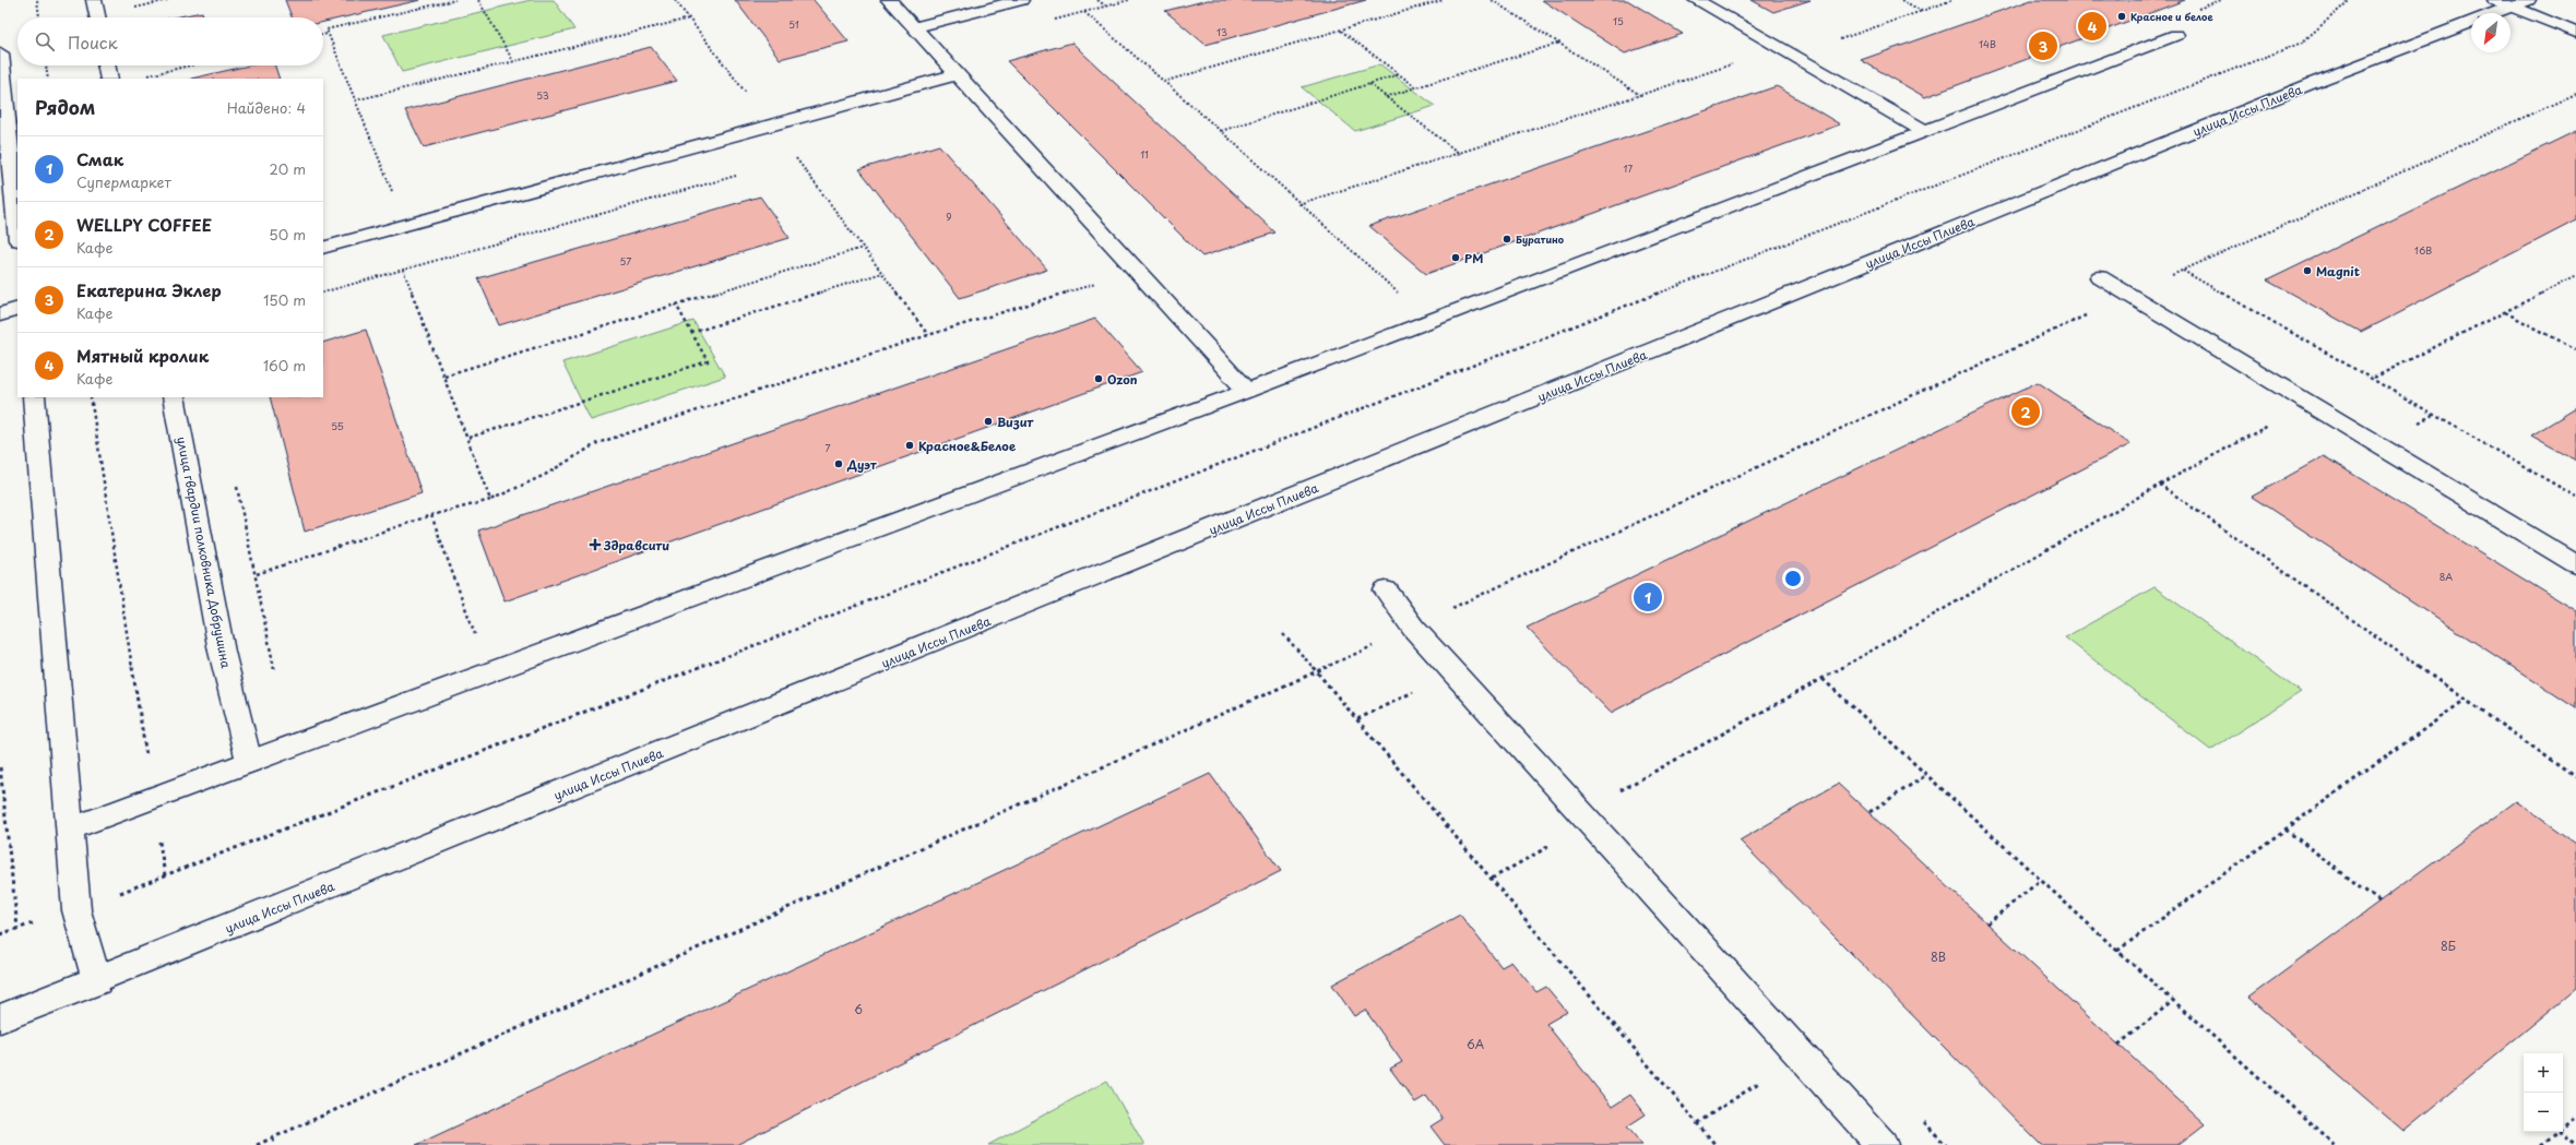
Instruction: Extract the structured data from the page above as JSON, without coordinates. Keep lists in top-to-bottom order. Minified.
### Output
{"streets":{"street":["улица Иссы Плиева","улица гвардии полковника Добрушина"]},"places":{"other":["Красное и белое","Буратино","PM","Magnit","Ozon","Визит","Красное&Белое","Дуэт"],"health":["Здравсити"]},"house_numbers":["15","51","13","14В","53","11","17","9","16В","57","55","7","8А","8Б","8В","6","6А"],"north":"bottom left","page":{"pins":["4","3","2","1"],"search":"Поиск","heading":["Рядом","Найдено: 4"],"list":[{"mark":"1","name":"Смак","note":"Супермаркет","value":"20 m"},{"mark":"2","name":"WELLPY COFFEE","note":"Кафе","value":"50 m"},{"mark":"3","name":"Екатерина Эклер","note":"Кафе","value":"150 m"},{"mark":"4","name":"Мятный кролик","note":"Кафе","value":"160 m"}],"map_buttons":["+","−"]}}
